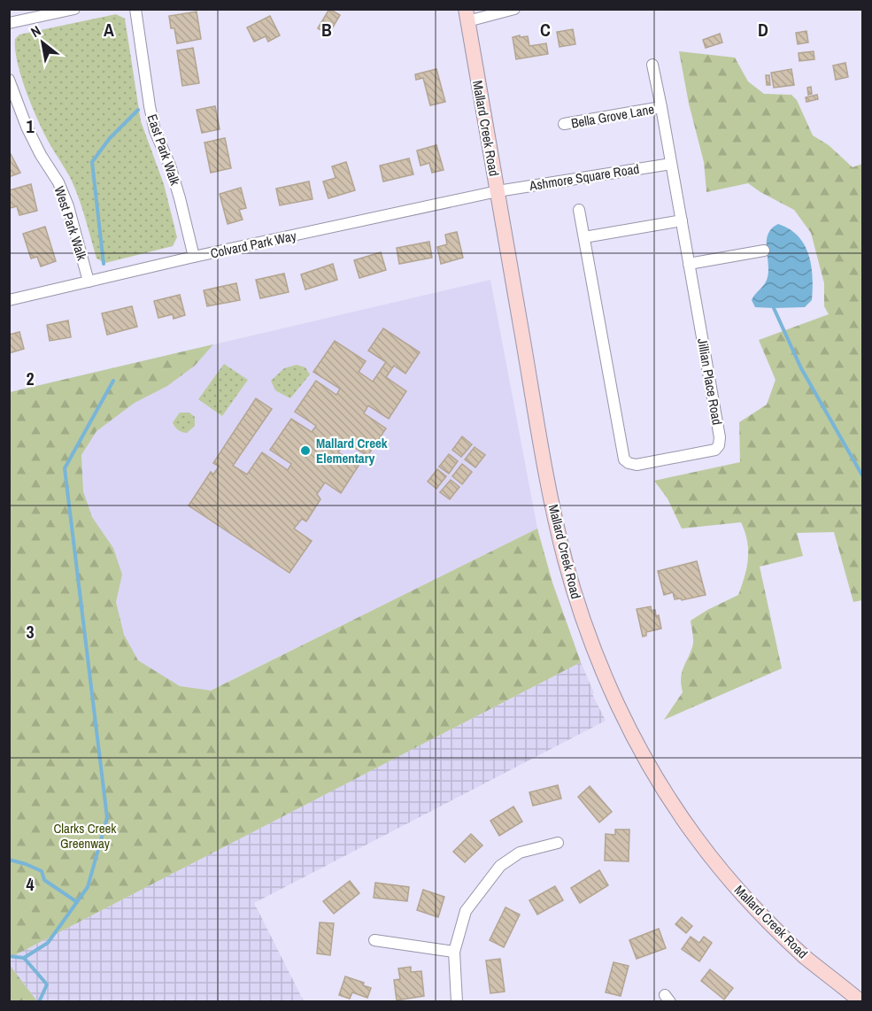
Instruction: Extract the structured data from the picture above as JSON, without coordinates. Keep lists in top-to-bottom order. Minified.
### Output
{"streets":{"main road":["Mallard Creek Road"],"street":["Bella Grove Lane","East Park Walk","Ashmore Square Road","West Park Walk","Colvard Park Way","Jillian Place Road"]},"crossings":[["Bella Grove Lane","Jillian Place Road"],["Mallard Creek Road","Ashmore Square Road"],["Mallard Creek Road","Colvard Park Way"],["East Park Walk","Colvard Park Way"],["Ashmore Square Road","Colvard Park Way"],["Ashmore Square Road","Jillian Place Road"],["West Park Walk","Colvard Park Way"]],"parks":["Clarks Creek Greenway"],"places":["Mallard Creek Elementary"],"north":"top left","grid":{"columns":["A","B","C","D"],"rows":["1","2","3","4"]}}
